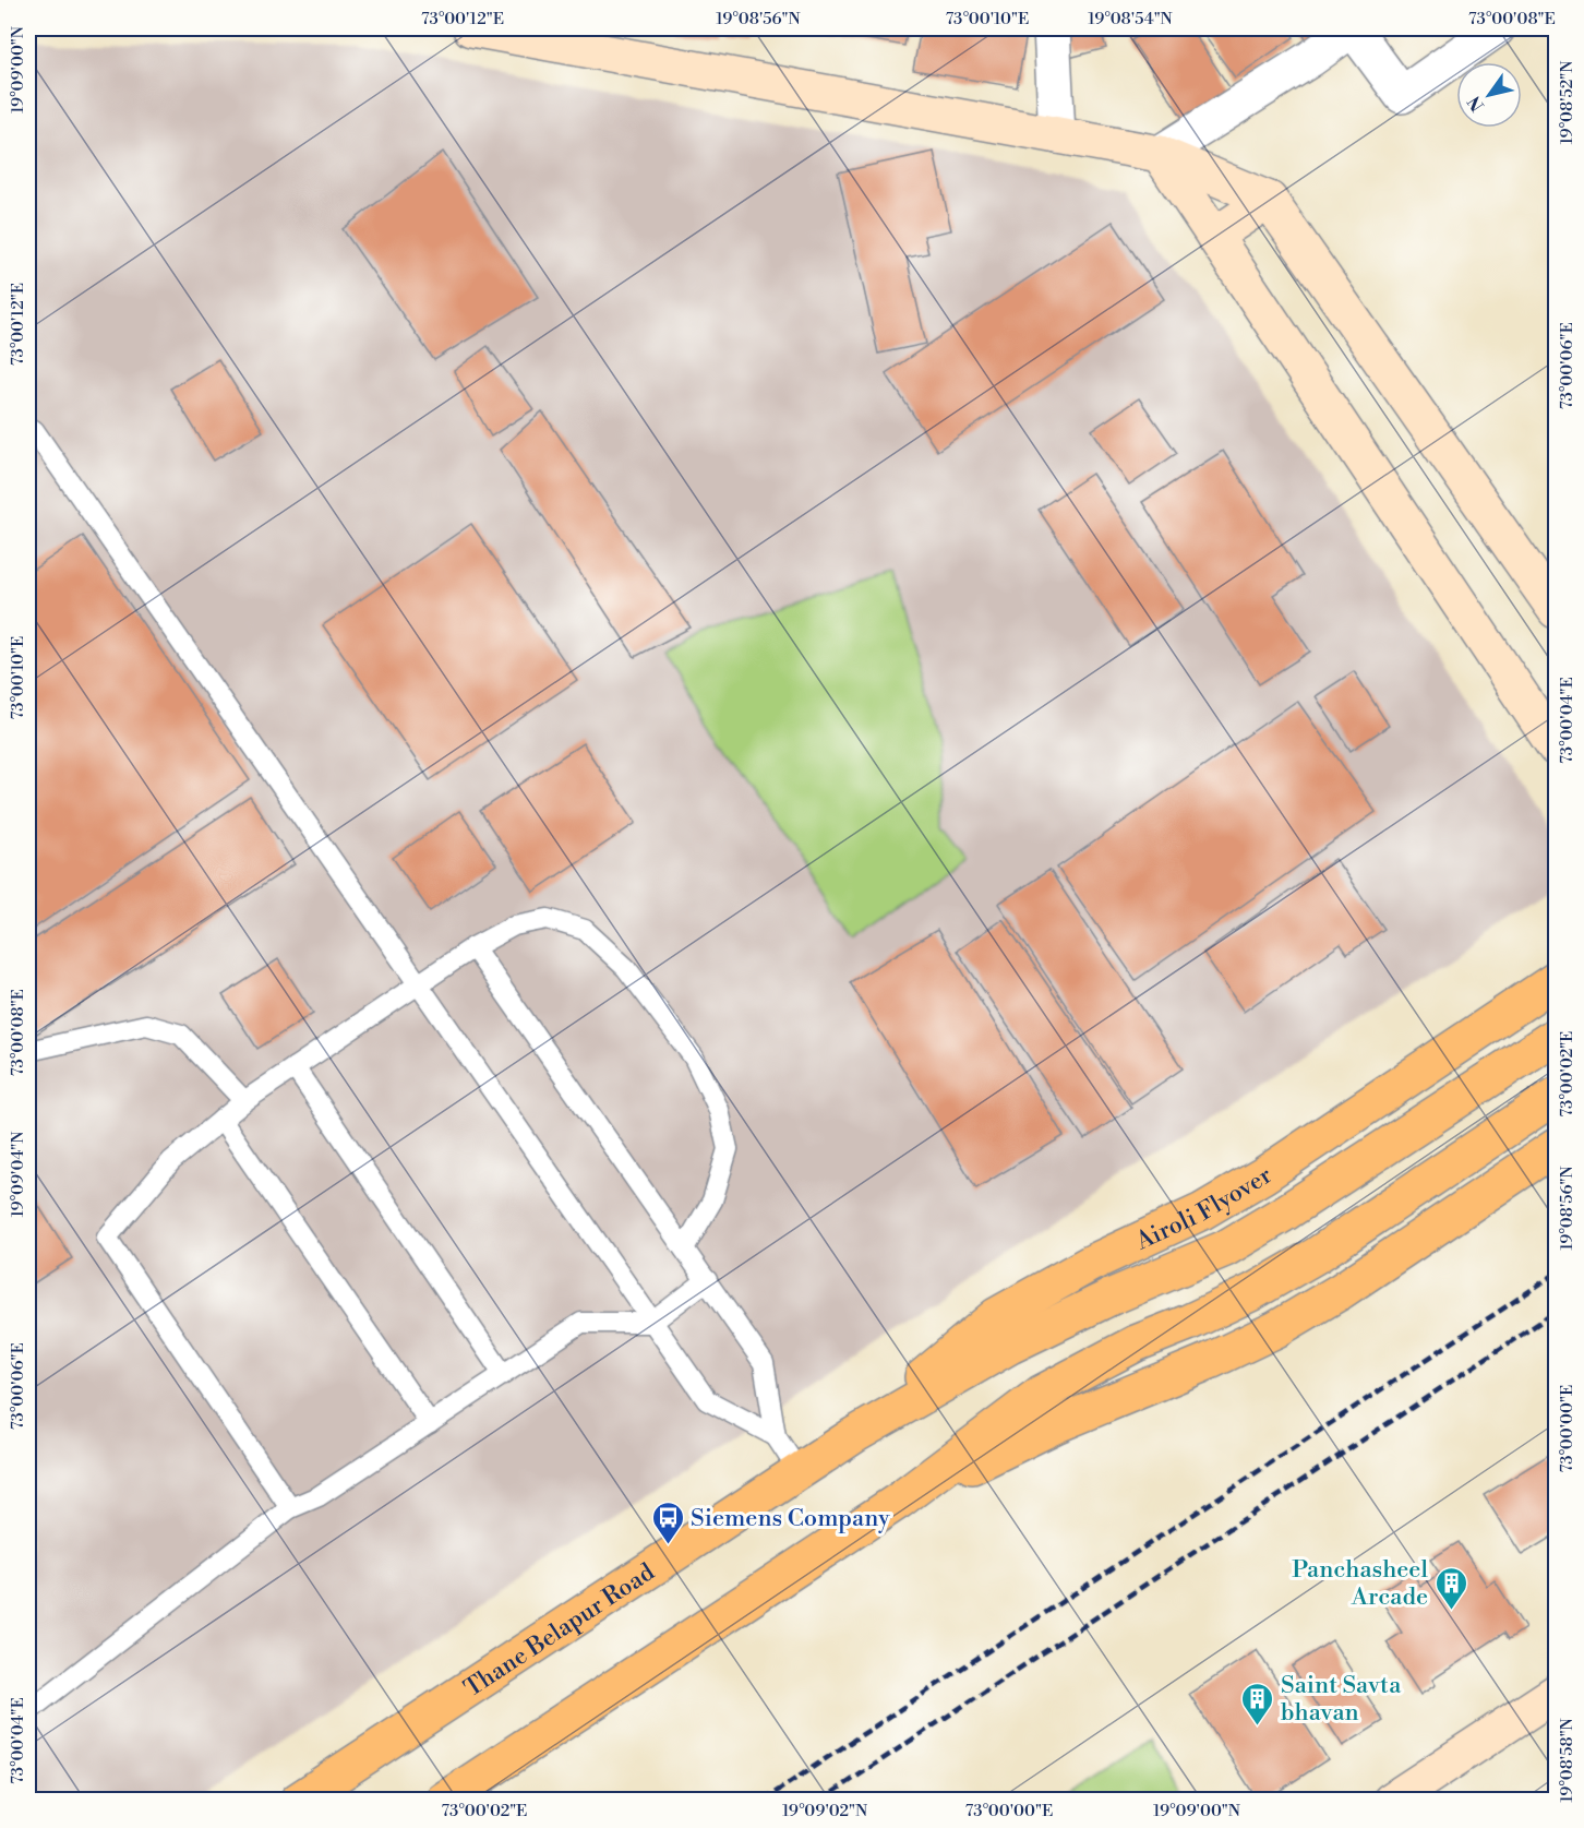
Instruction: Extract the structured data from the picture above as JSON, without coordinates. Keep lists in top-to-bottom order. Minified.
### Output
{"streets":{"main road":["Airoli Flyover","Thane Belapur Road"]},"crossings":[["Airoli Flyover","Thane Belapur Road"]],"places":{"bus stop":["Siemens Company"],"building":["Panchasheel Arcade","Saint Savta bhavan"]},"north":"bottom left","coordinates":["73°00'12\"E","19°08'56\"N","73°00'10\"E","19°08'54\"N","73°00'08\"E","19°09'00\"N","19°08'52\"N","73°00'06\"E","73°00'04\"E","73°00'02\"E","19°09'04\"N","73°00'00\"E","19°08'58\"N","19°09'02\"N"]}
